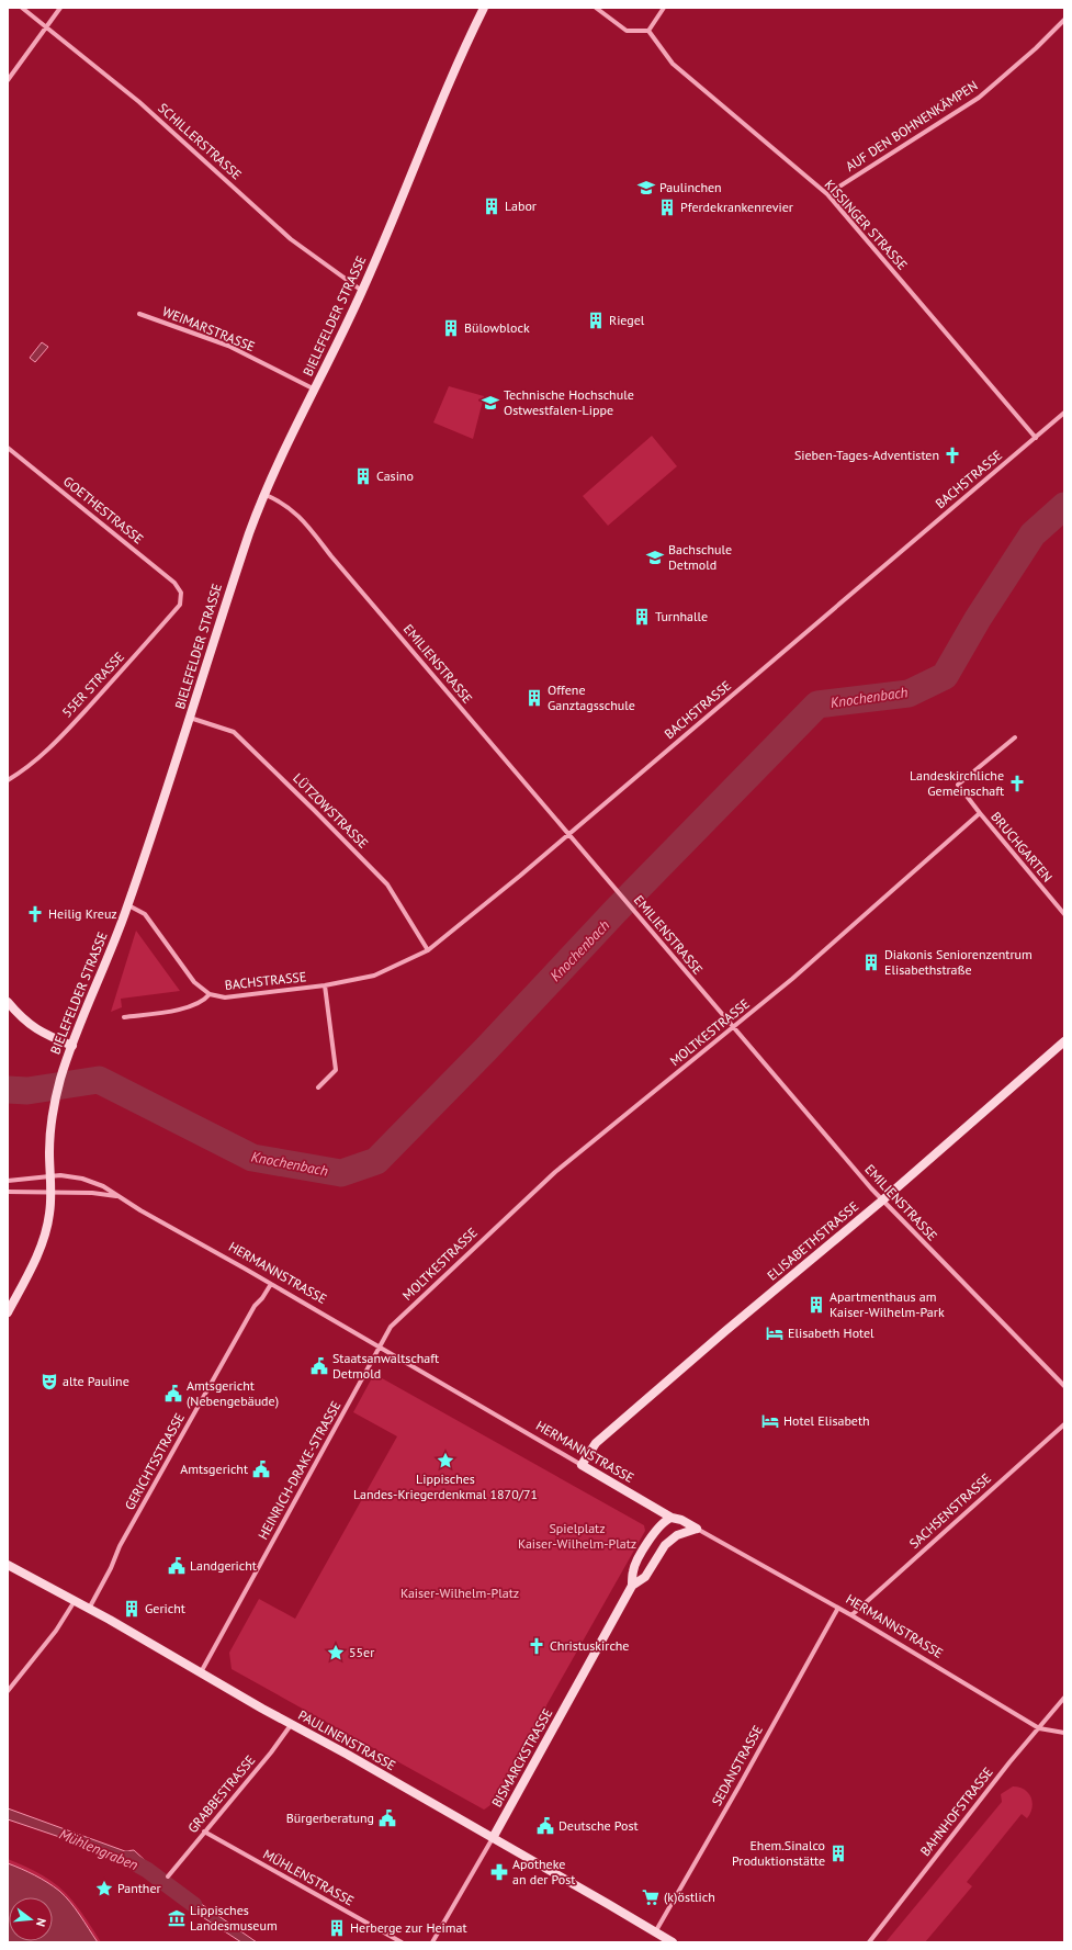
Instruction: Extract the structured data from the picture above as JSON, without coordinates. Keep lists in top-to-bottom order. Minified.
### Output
{"streets":{"main road":["BIELEFELDER STRASSE","ELISABETHSTRASSE","HERMANNSTRASSE","PAULINENSTRASSE","BISMARCKSTRASSE"],"street":["AUF DEN BOHNENKÄMPEN","SCHILLERSTRASSE","KISSINGER STRASSE","WEIMARSTRASSE","BACHSTRASSE","GOETHESTRASSE","EMILIENSTRASSE","55ER STRASSE","LÜTZOWSTRASSE","BRUCHGARTEN","MOLTKESTRASSE","GERICHTSSTRASSE","HEINRICH-DRAKE-STRASSE","SACHSENSTRASSE","SEDANSTRASSE","GRABBESTRASSE","BAHNHOFSTRASSE","MÜHLENSTRASSE"]},"crossings":[["AUF DEN BOHNENKÄMPEN","KISSINGER STRASSE"],["SCHILLERSTRASSE","BIELEFELDER STRASSE"],["KISSINGER STRASSE","BACHSTRASSE"],["BIELEFELDER STRASSE","WEIMARSTRASSE"],["BIELEFELDER STRASSE","EMILIENSTRASSE"],["BIELEFELDER STRASSE","LÜTZOWSTRASSE"],["BIELEFELDER STRASSE","HERMANNSTRASSE"],["BACHSTRASSE","EMILIENSTRASSE"],["BACHSTRASSE","LÜTZOWSTRASSE"],["GOETHESTRASSE","55ER STRASSE"],["EMILIENSTRASSE","MOLTKESTRASSE"],["EMILIENSTRASSE","ELISABETHSTRASSE"],["BRUCHGARTEN","MOLTKESTRASSE"],["MOLTKESTRASSE","HERMANNSTRASSE"],["MOLTKESTRASSE","HEINRICH-DRAKE-STRASSE"],["ELISABETHSTRASSE","HERMANNSTRASSE"],["HERMANNSTRASSE","GERICHTSSTRASSE"],["HERMANNSTRASSE","HEINRICH-DRAKE-STRASSE"],["HERMANNSTRASSE","SACHSENSTRASSE"],["HERMANNSTRASSE","BISMARCKSTRASSE"],["HERMANNSTRASSE","SEDANSTRASSE"],["HERMANNSTRASSE","BAHNHOFSTRASSE"],["GERICHTSSTRASSE","PAULINENSTRASSE"],["HEINRICH-DRAKE-STRASSE","PAULINENSTRASSE"],["PAULINENSTRASSE","BISMARCKSTRASSE"],["PAULINENSTRASSE","SEDANSTRASSE"],["PAULINENSTRASSE","GRABBESTRASSE"],["GRABBESTRASSE","MÜHLENSTRASSE"]],"water":["Knochenbach","Mühlengraben"],"parks":["Spielplatz Kaiser-Wilhelm-Platz","Kaiser-Wilhelm-Platz"],"places":{"school or university":["Paulinchen","Technische Hochschule Ostwestfalen-Lippe","Bachschule Detmold"],"building":["Labor","Pferdekrankenrevier","Riegel","Bülowblock","Casino","Turnhalle","Offene Ganztagsschule","Diakonis Seniorenzentrum Elisabethstraße","Apartmenthaus am Kaiser-Wilhelm-Park","Gericht","Ehem.Sinalco Produktionstätte","Herberge zur Heimat"],"church":["Sieben-Tages-Adventisten","Landeskirchliche Gemeinschaft","Heilig Kreuz","Christuskirche"],"hotel":["Elisabeth Hotel","Hotel Elisabeth"],"public building":["Staatsanwaltschaft Detmold","Amtsgericht (Nebengebäude)","Amtsgericht","Landgericht","Bürgerberatung","Deutsche Post"],"theatre":["alte Pauline"],"place":["Lippisches Landes-Kriegerdenkmal 1870/71","55er","Panther"],"pharmacy":["Apotheke an der Post"],"supermarket":["(k)östlich"],"museum":["Lippisches Landesmuseum"]},"north":"right"}
